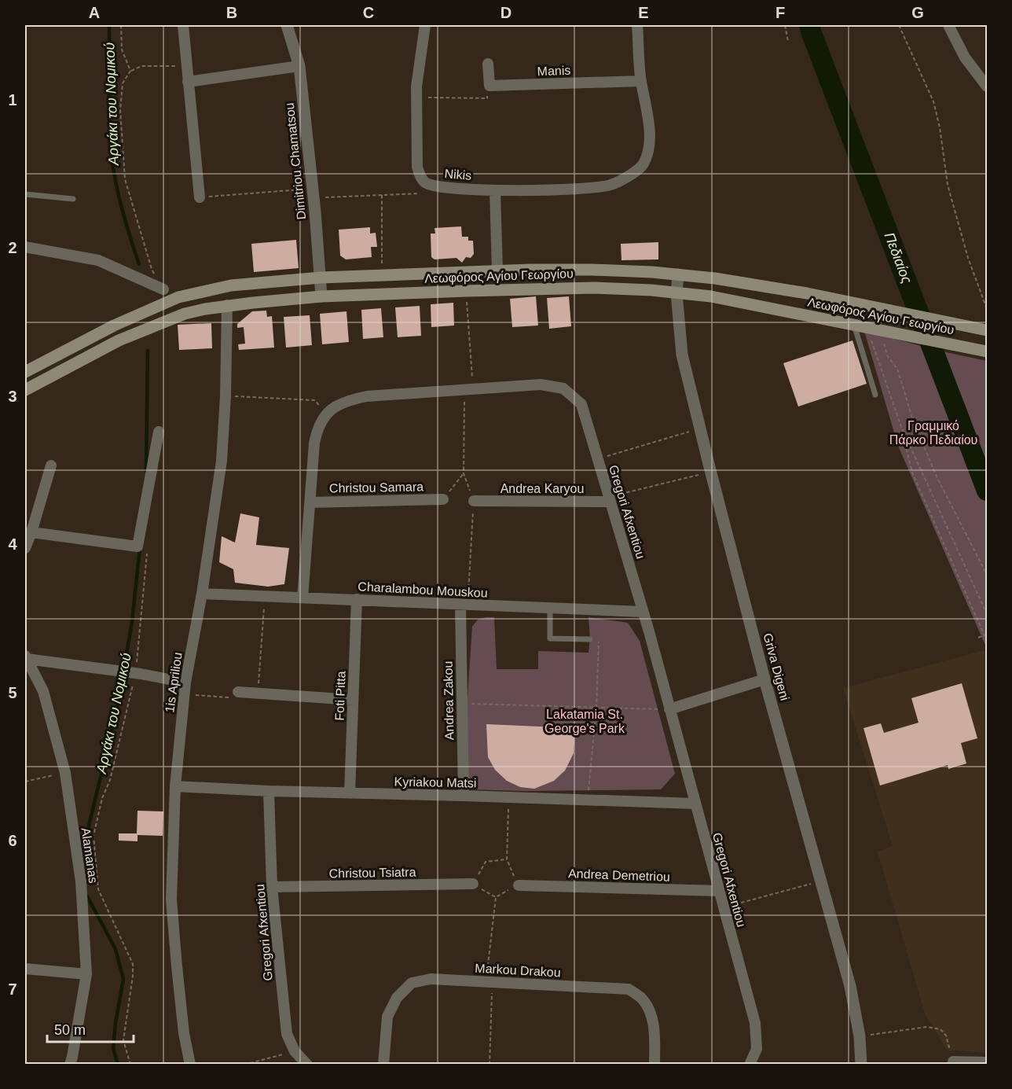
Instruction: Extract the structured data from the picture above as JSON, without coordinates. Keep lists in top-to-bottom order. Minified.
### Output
{"streets":{"main road":["Λεωφόρος Αγίου Γεωργίου"],"street":["Manis","Dimitriou Chamatsou","Nikis","Christou Samara","Andrea Karyou","Gregori Afxentiou","Charalambou Mouskou","Griva Digeni","1is Apriliou","Foti Pitta","Andrea Zakou","Kyriakou Matsi","Alamanas","Christou Tsiatra","Andrea Demetriou","Markou Drakou"]},"crossings":[["Manis","Nikis"],["Dimitriou Chamatsou","Λεωφόρος Αγίου Γεωργίου"],["Λεωφόρος Αγίου Γεωργίου","Griva Digeni"],["Λεωφόρος Αγίου Γεωργίου","1is Apriliou"],["Andrea Karyou","Gregori Afxentiou"],["Gregori Afxentiou","Charalambou Mouskou"],["Gregori Afxentiou","Kyriakou Matsi"],["Gregori Afxentiou","Christou Tsiatra"],["Gregori Afxentiou","Andrea Demetriou"],["Charalambou Mouskou","1is Apriliou"],["Charalambou Mouskou","Foti Pitta"],["Charalambou Mouskou","Andrea Zakou"],["1is Apriliou","Kyriakou Matsi"],["Foti Pitta","Kyriakou Matsi"],["Andrea Zakou","Kyriakou Matsi"]],"water":["Αργάκι του Νομικού","Πεδιαίος"],"parks":["Γραμμικό Πάρκο Πεδιαίου","Lakatamia St. George's Park"],"scale_bar":"50 m","grid":{"columns":["A","B","C","D","E","F","G"],"rows":["1","2","3","4","5","6","7"]}}
